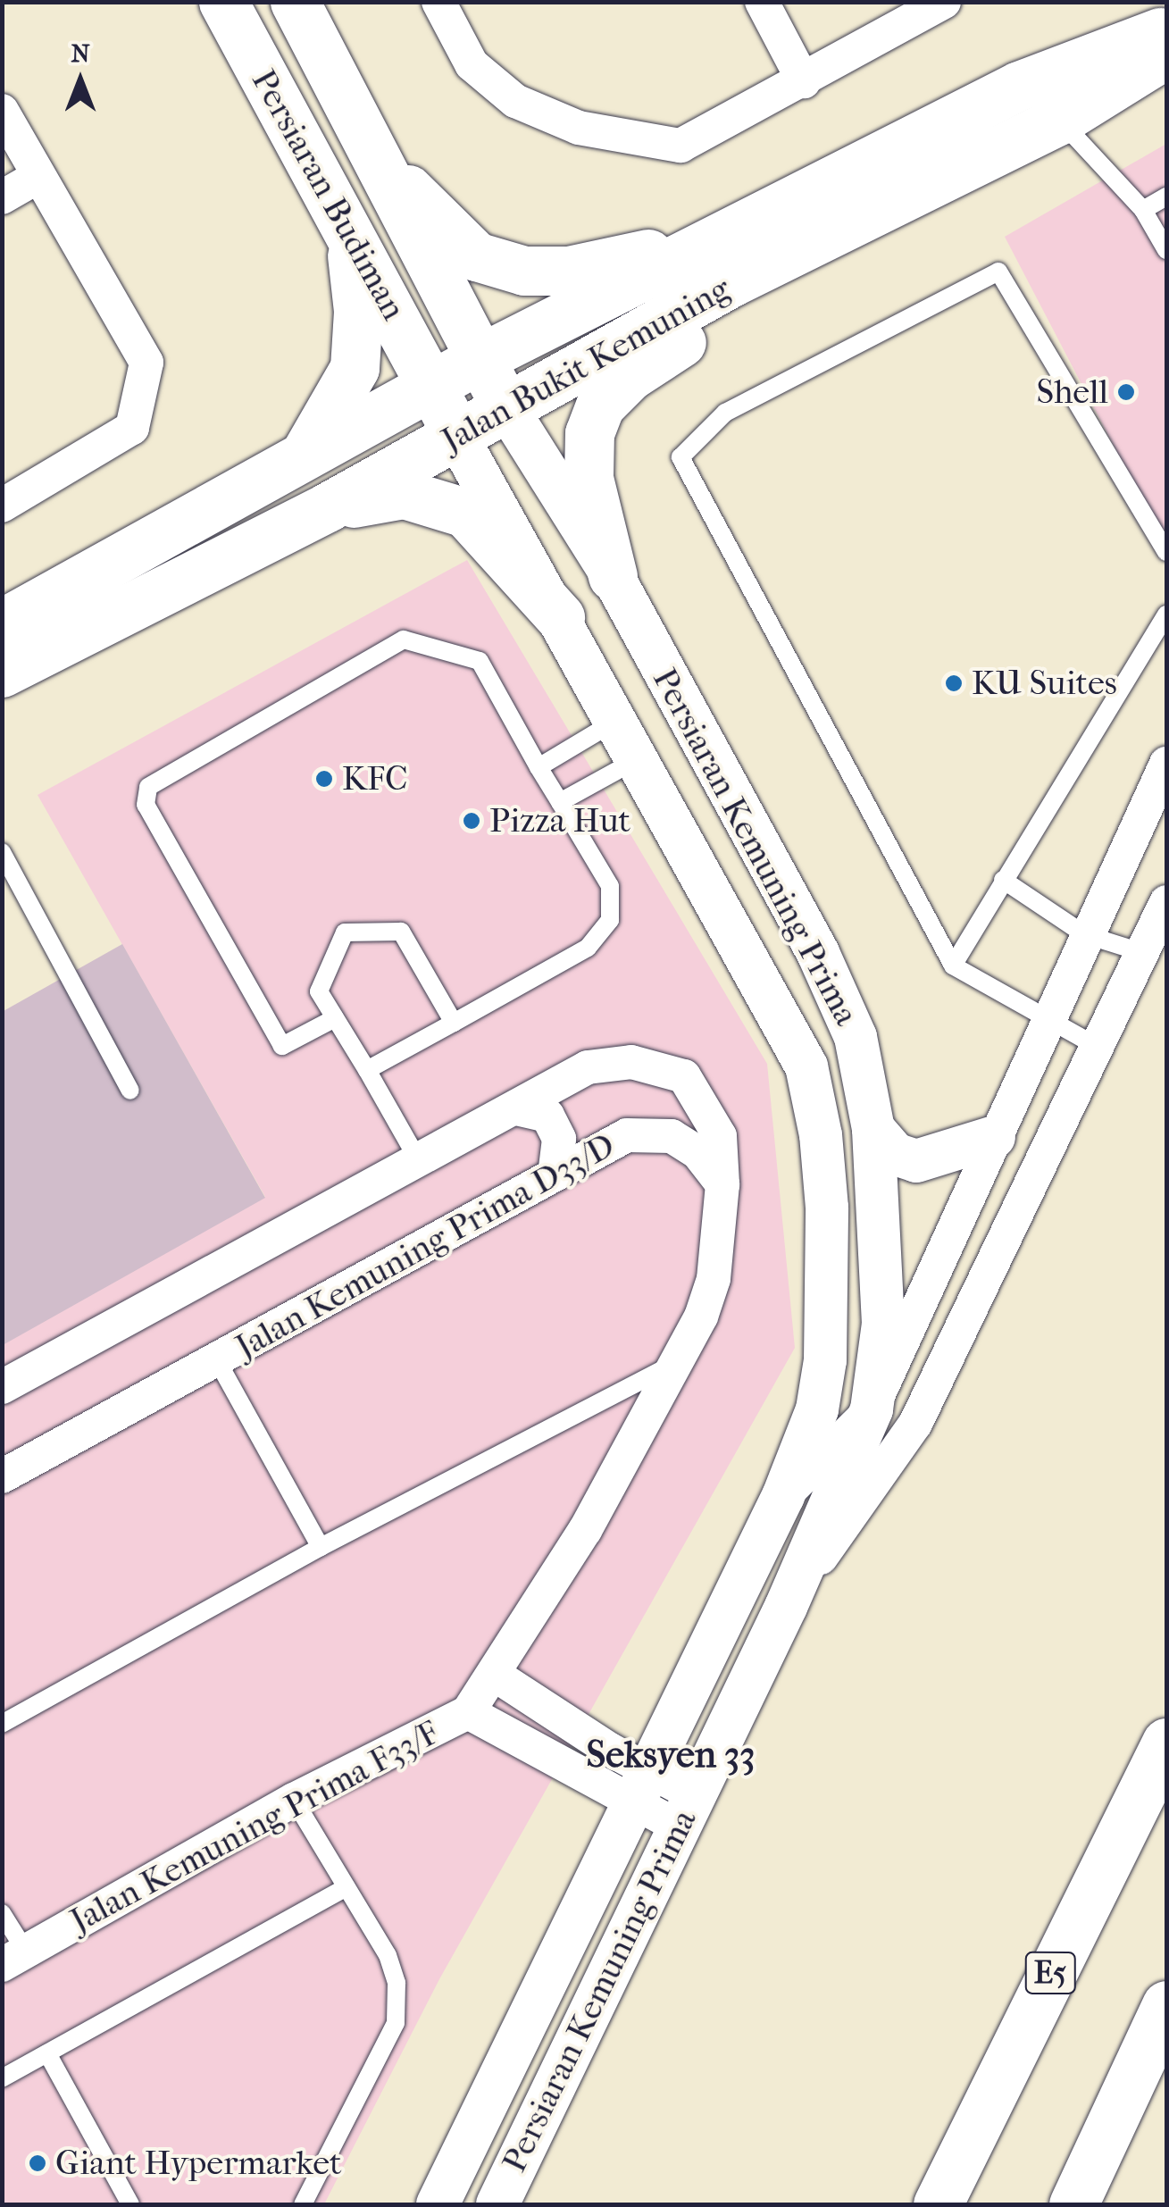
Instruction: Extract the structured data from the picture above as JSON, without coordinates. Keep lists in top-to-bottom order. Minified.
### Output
{"streets":{"main road":["Persiaran Budiman","Jalan Bukit Kemuning","E5"],"street":["Persiaran Kemuning Prima","Jalan Kemuning Prima D33/D","Jalan Kemuning Prima F33/F"]},"crossings":[["Persiaran Budiman","Jalan Bukit Kemuning"],["Persiaran Budiman","Persiaran Kemuning Prima"],["Jalan Bukit Kemuning","Persiaran Kemuning Prima"],["Jalan Kemuning Prima D33/D","Jalan Kemuning Prima F33/F"]],"districts":["Seksyen 33"],"places":["Shell","KU Suites","KFC","Pizza Hut","Giant Hypermarket"],"north":"top"}
